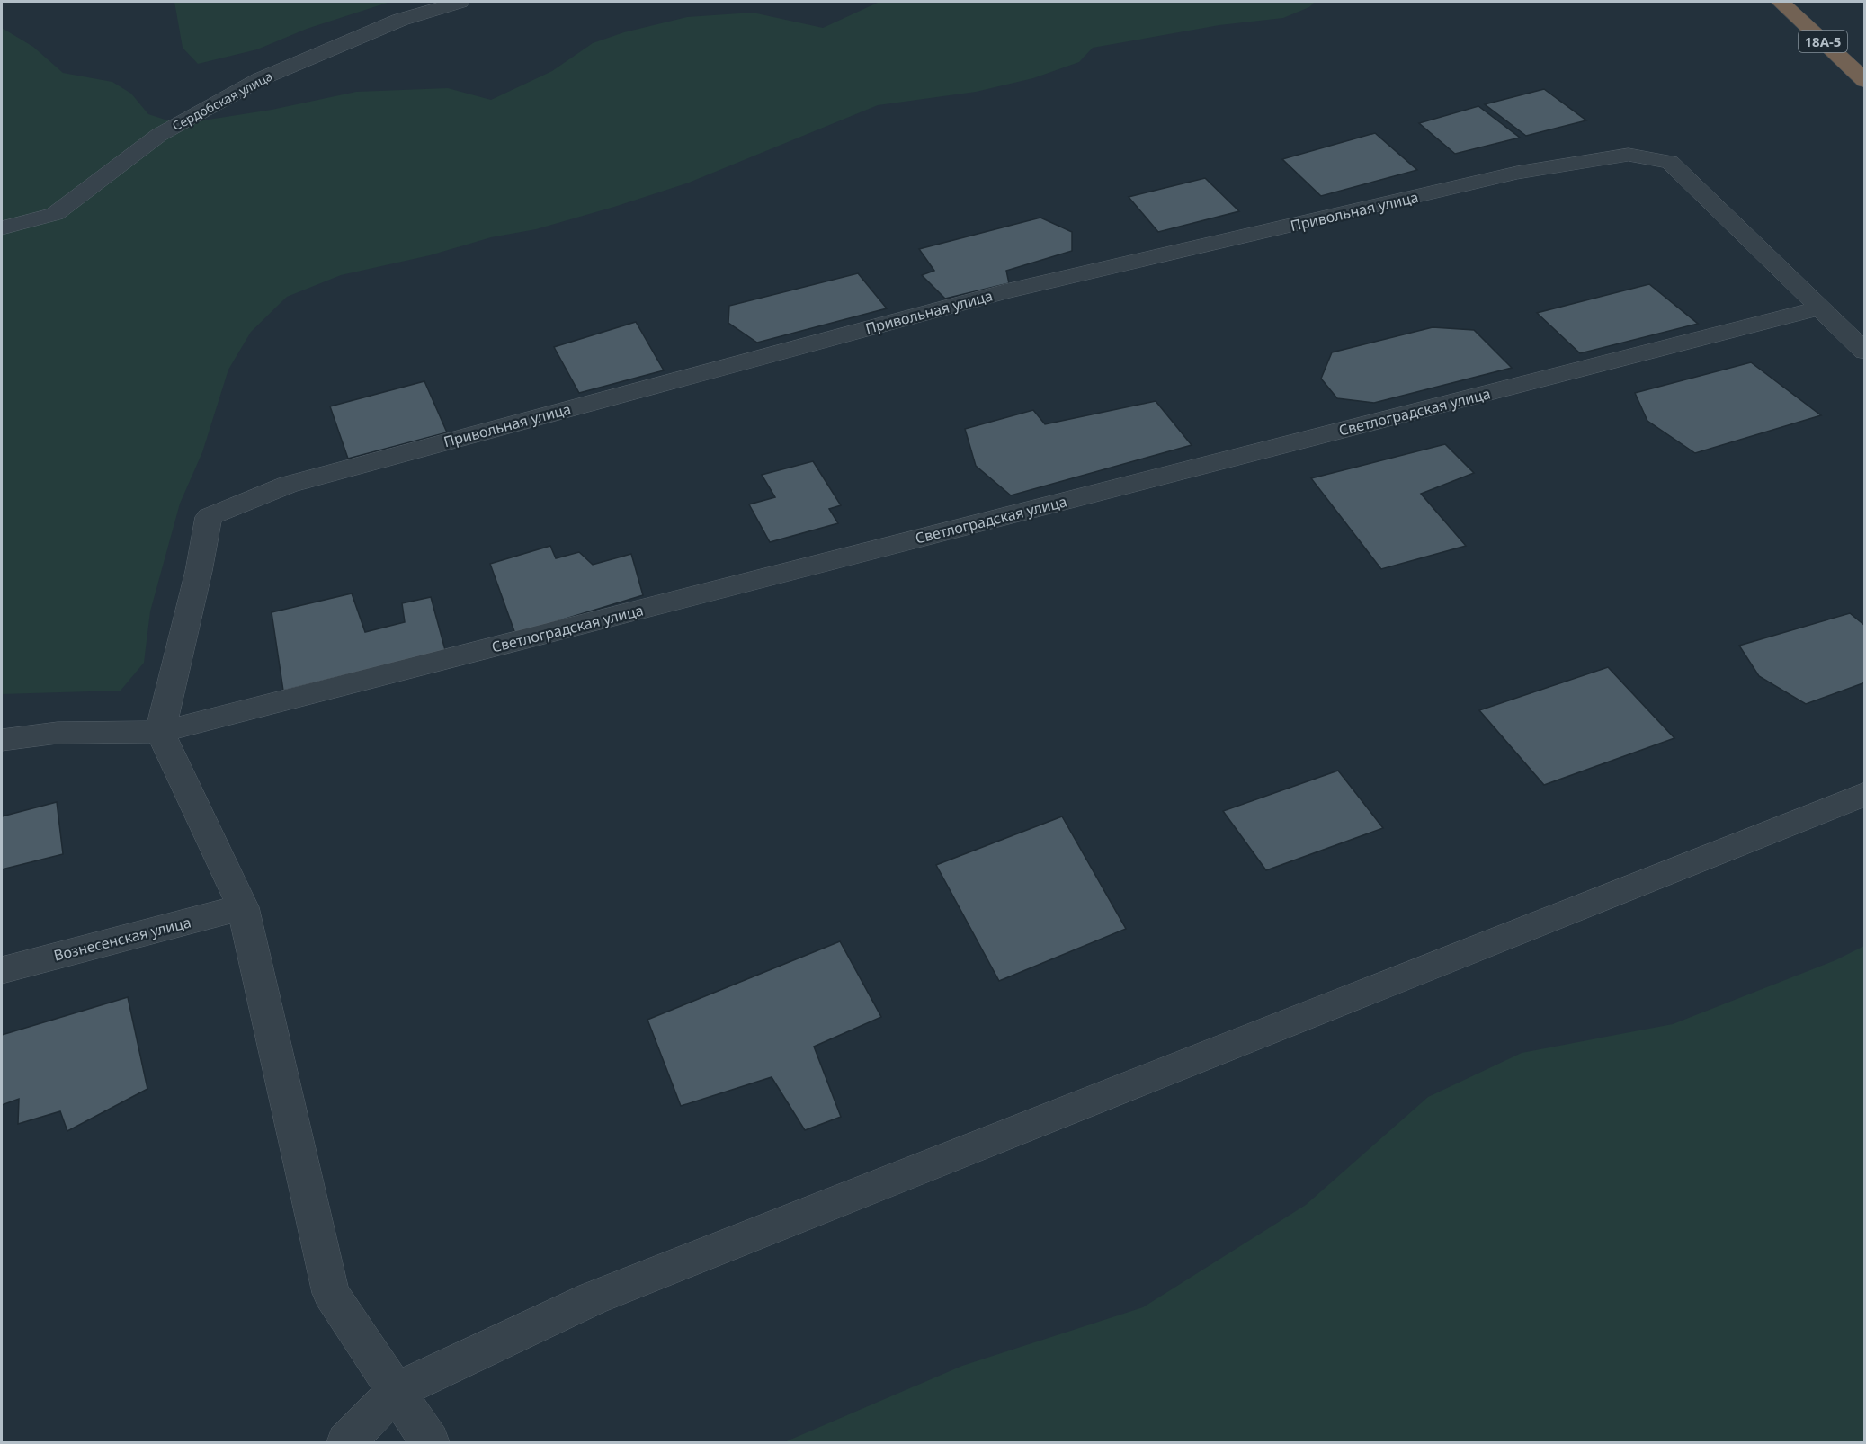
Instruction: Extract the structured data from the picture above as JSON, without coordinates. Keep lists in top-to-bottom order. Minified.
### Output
{"streets":{"highway":["18А-5"],"street":["Сердобская улица","Привольная улица","Светлоградская улица","Вознесенская улица"]},"crossings":[["Привольная улица","Светлоградская улица"]]}
